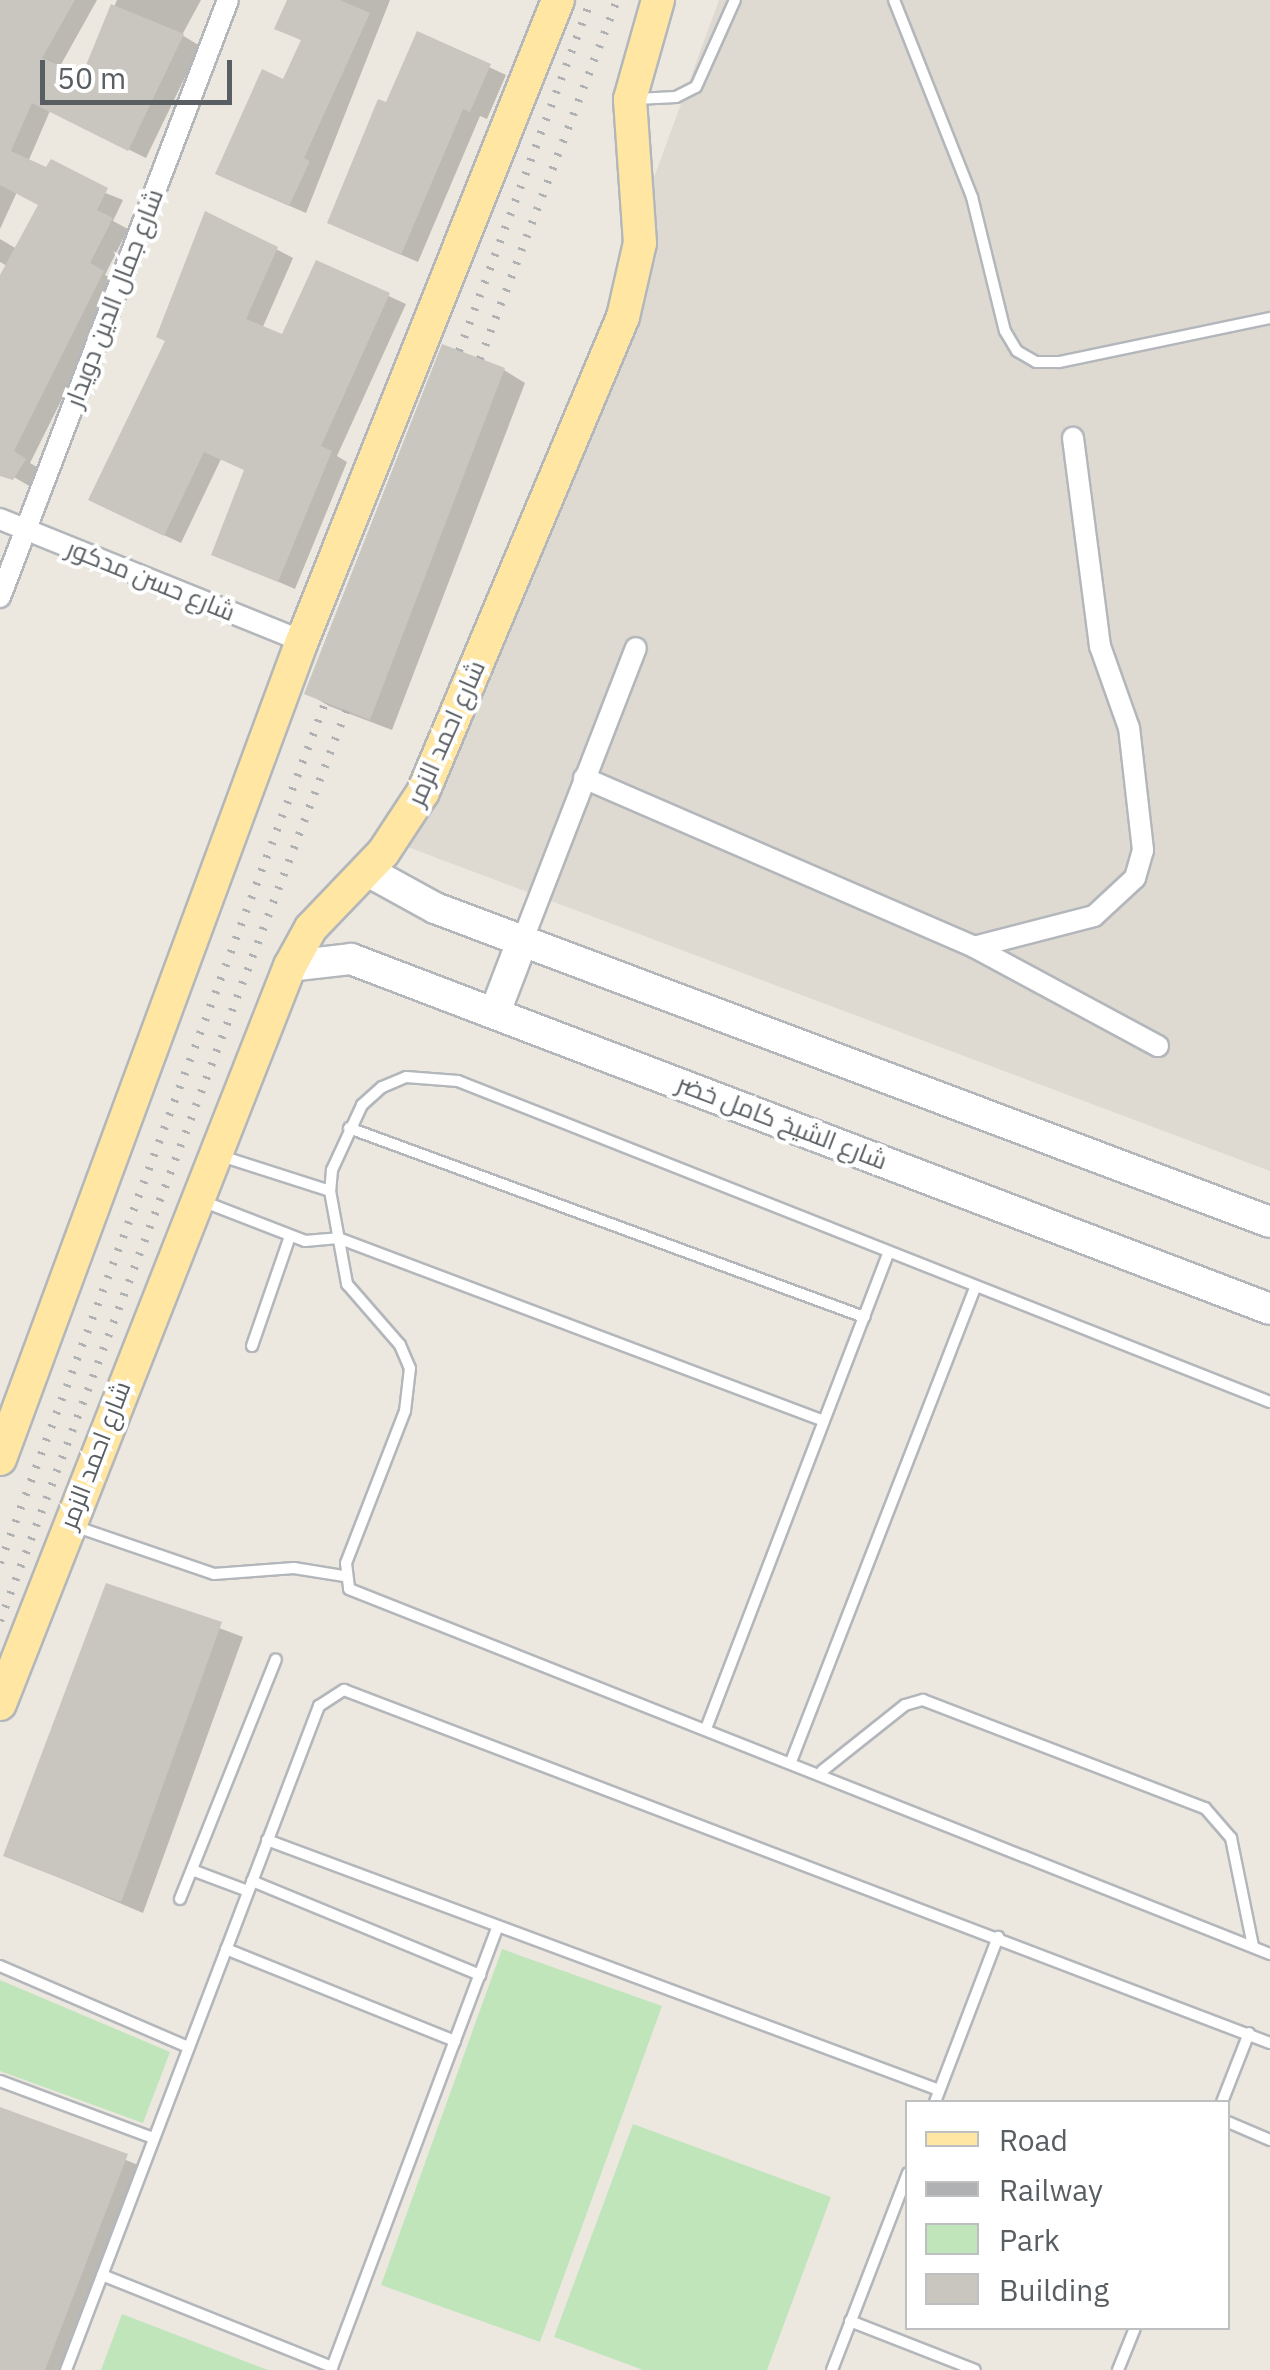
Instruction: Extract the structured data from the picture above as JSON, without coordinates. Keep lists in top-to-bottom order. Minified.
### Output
{"streets":{"main road":["شارع احمد الزمر","شارع الشيخ كامل خضر"],"street":["شارع جمال الدين دويدار","شارع حسن مدكور"]},"crossings":[["شارع جمال الدين دويدار","شارع حسن مدكور"],["شارع احمد الزمر","شارع الشيخ كامل خضر"]],"legend":["Road","Railway","Park","Building"],"scale_bar":"50 m"}
